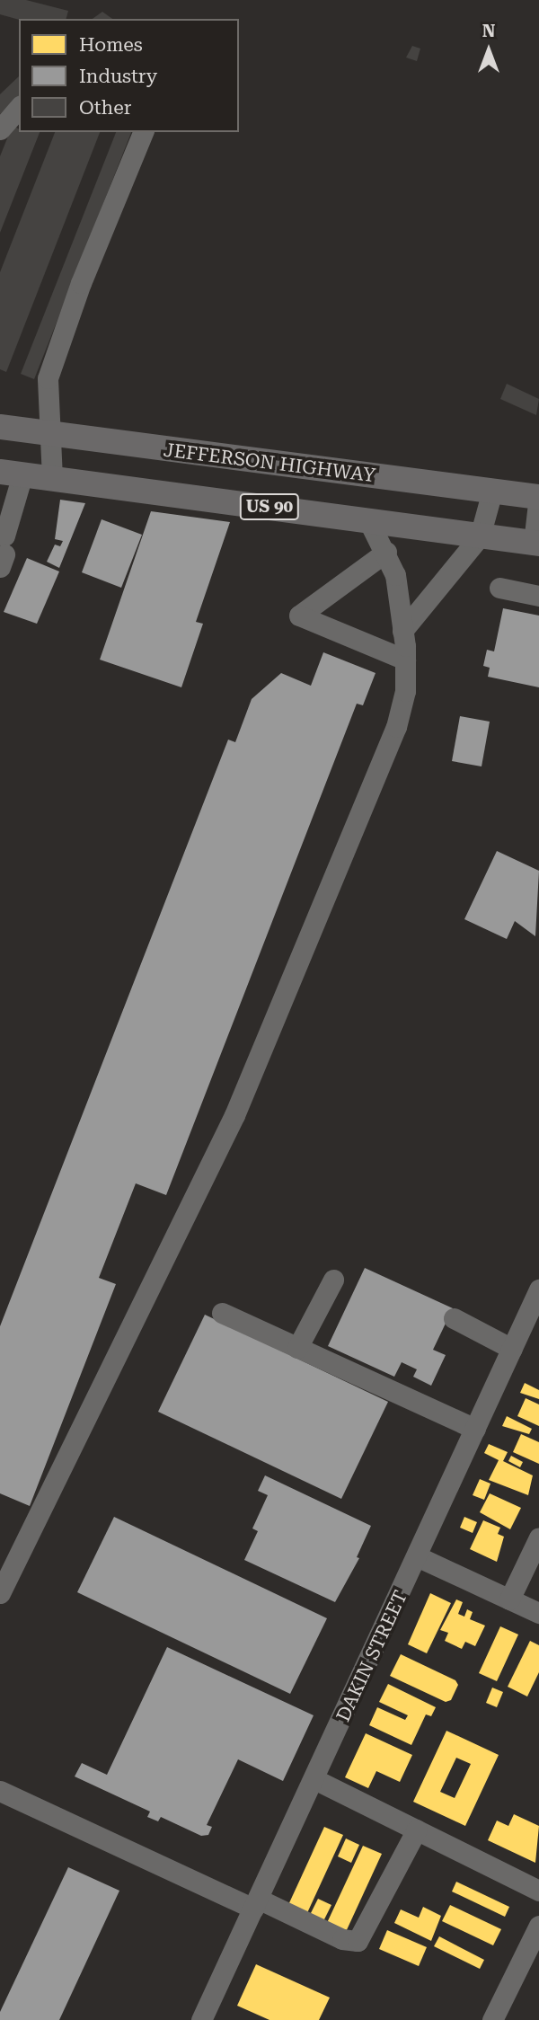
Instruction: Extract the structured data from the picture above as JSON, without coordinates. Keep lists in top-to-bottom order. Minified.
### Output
{"streets":{"main road":["JEFFERSON HIGHWAY","US 90"],"street":["DAKIN STREET"]},"legend":["Homes","Industry","Other"],"north":"top"}
